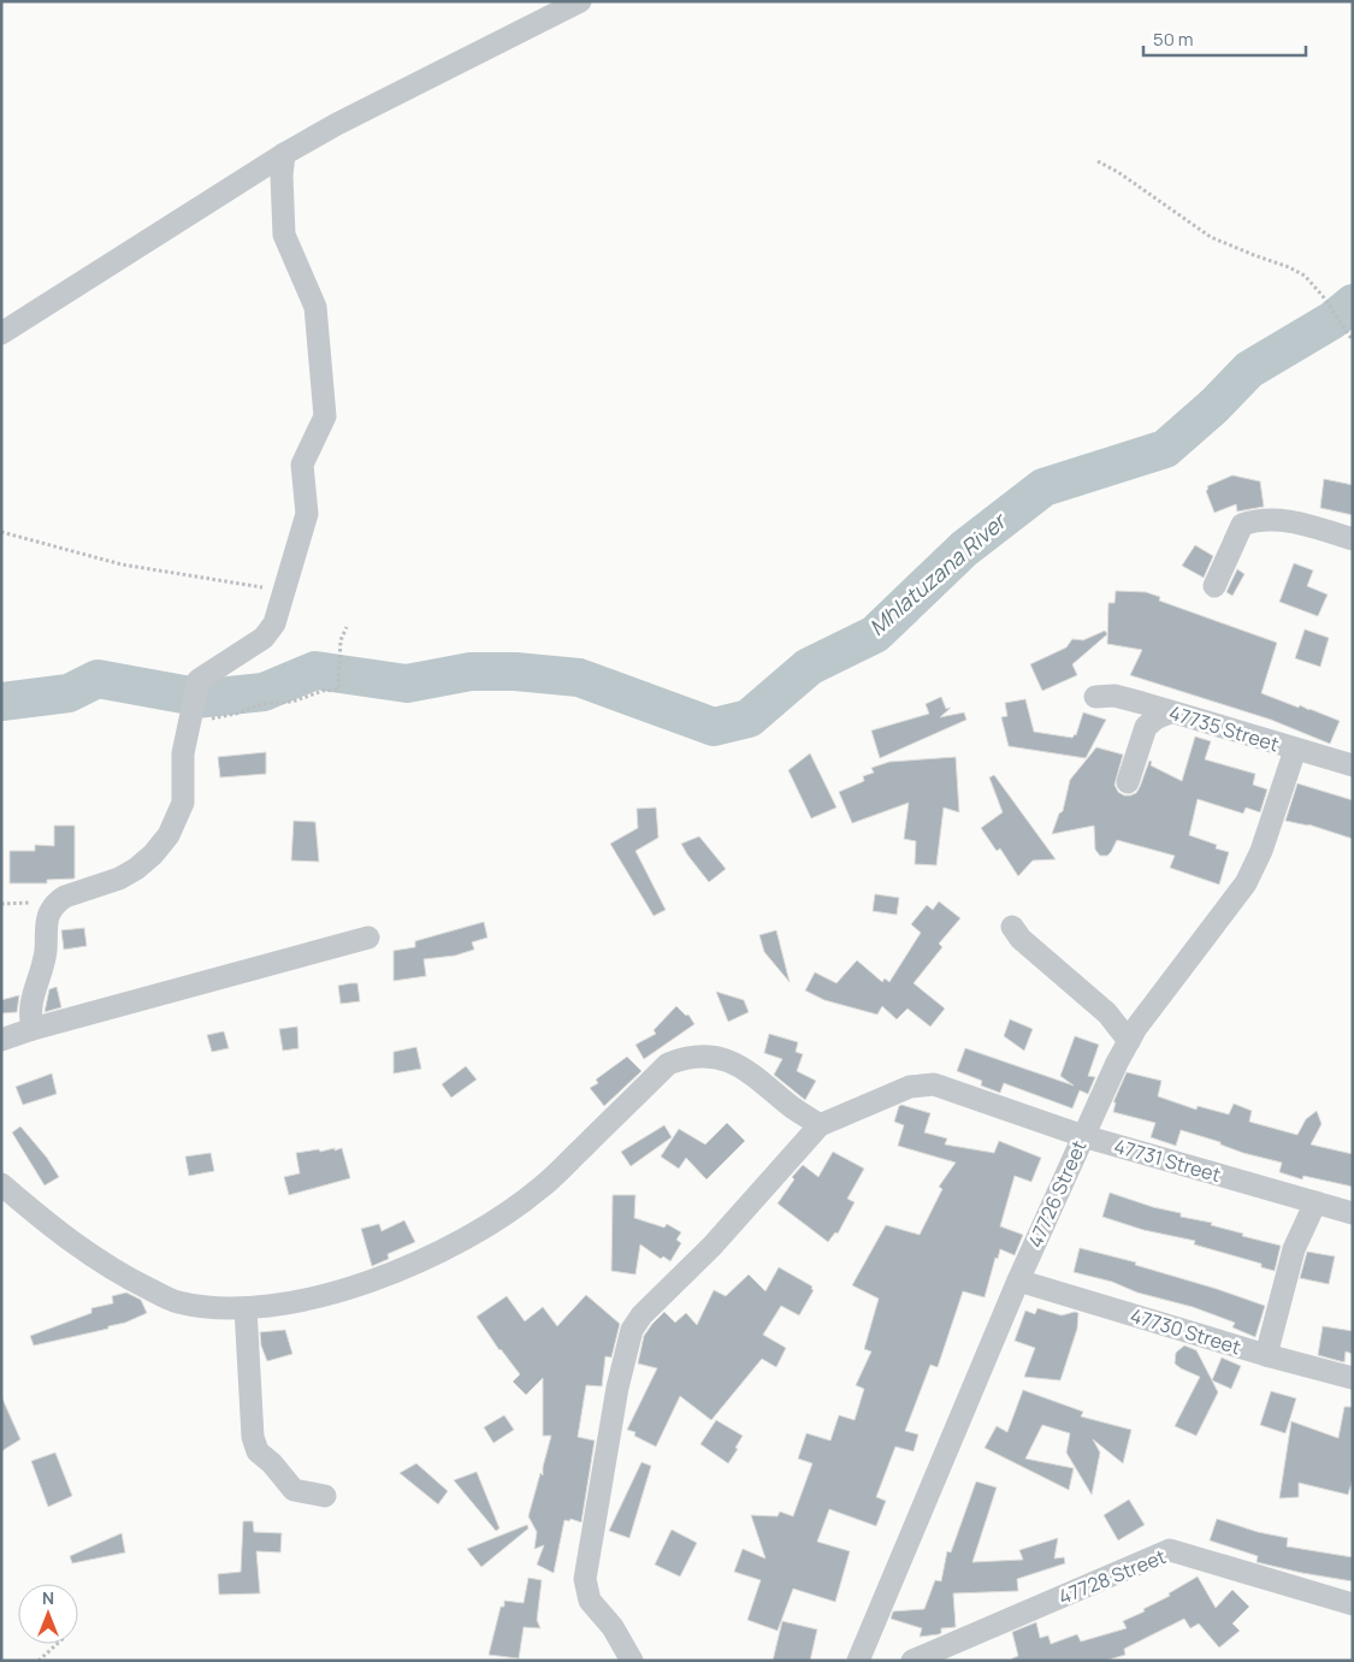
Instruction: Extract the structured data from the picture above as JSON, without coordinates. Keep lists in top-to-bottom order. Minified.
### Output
{"streets":{"street":["47735 Street","47731 Street","47726 Street","47730 Street","47728 Street"]},"crossings":[["47735 Street","47726 Street"],["47731 Street","47726 Street"],["47726 Street","47730 Street"]],"water":["Mhlatuzana River"],"scale_bar":"50 m","north":"top"}
